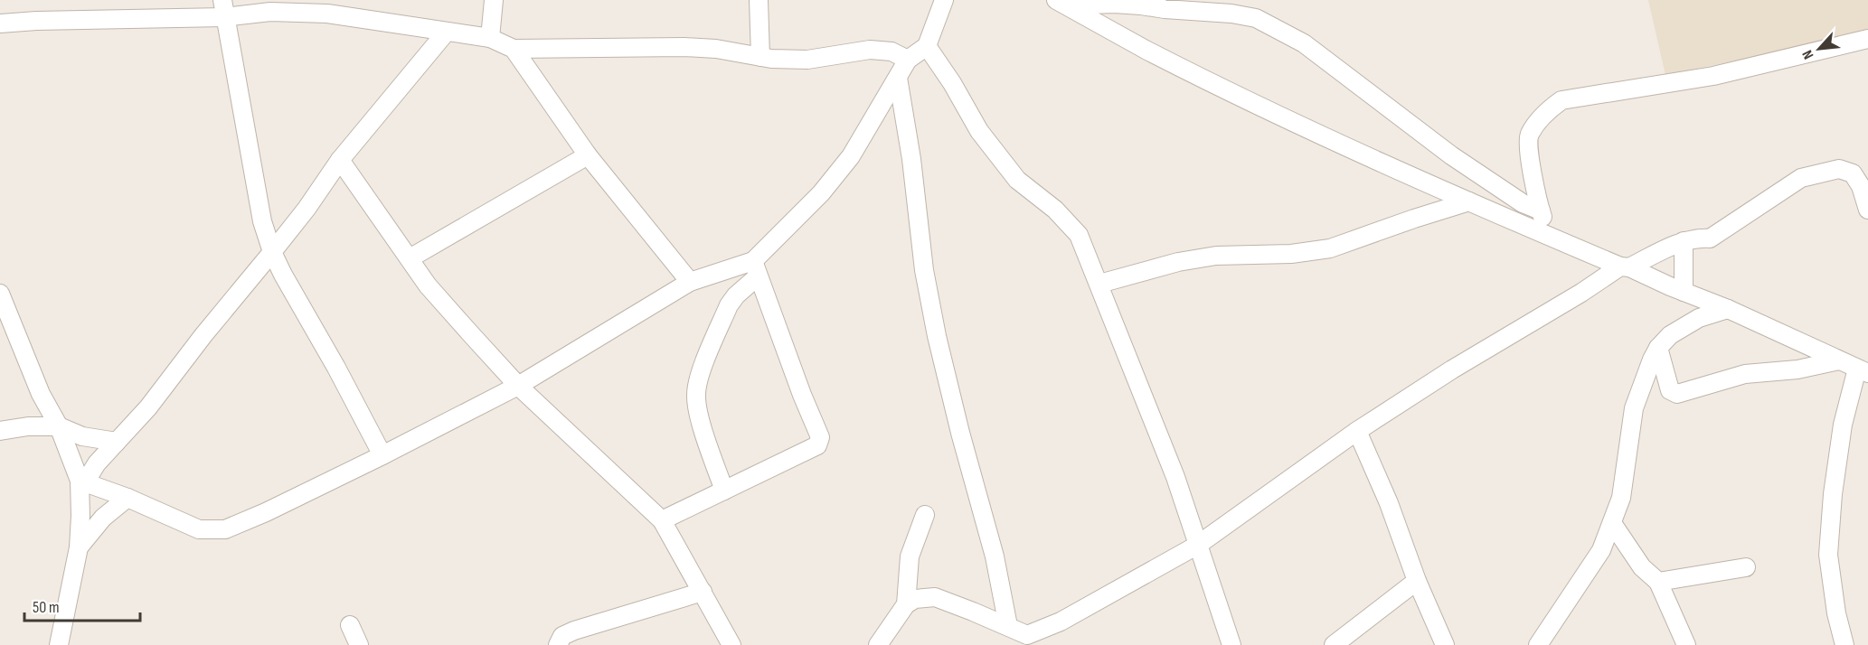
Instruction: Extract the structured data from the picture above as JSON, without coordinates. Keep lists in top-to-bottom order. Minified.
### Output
{"scale_bar":"50 m","north":"bottom left"}
